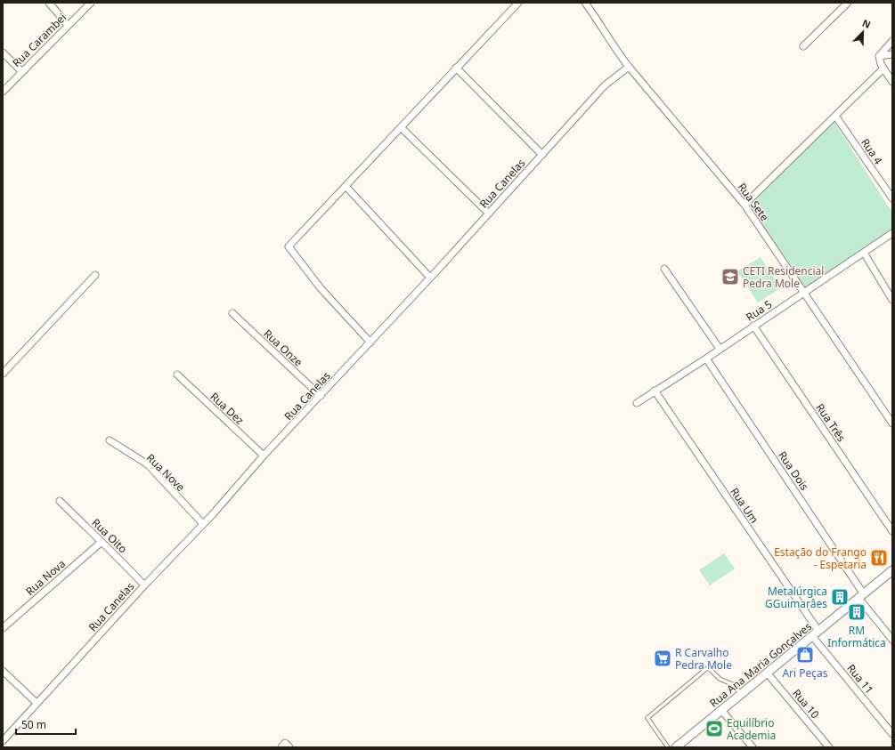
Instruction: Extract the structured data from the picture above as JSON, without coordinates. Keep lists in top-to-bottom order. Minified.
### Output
{"streets":{"street":["Rua Carambei","Rua 4","Rua Canelas","Rua Sete","Rua 5","Rua Onze","Rua Dez","Rua Três","Rua Dois","Rua Nove","Rua Um","Rua Oito","Rua Nova","Rua Ana Maria Gonçalves","Rua 11","Rua 10"]},"crossings":[["Rua Canelas","Rua Sete"],["Rua Canelas","Rua Onze"],["Rua Canelas","Rua Dez"],["Rua Canelas","Rua Nove"],["Rua Canelas","Rua Oito"],["Rua Sete","Rua 5"],["Rua 5","Rua Três"],["Rua 5","Rua Dois"],["Rua 5","Rua Um"],["Rua Dois","Rua Ana Maria Gonçalves"],["Rua Um","Rua Ana Maria Gonçalves"],["Rua Um","Rua 11"],["Rua Oito","Rua Nova"],["Rua Ana Maria Gonçalves","Rua 11"],["Rua Ana Maria Gonçalves","Rua 10"]],"places":{"school or university":["CETI Residencial Pedra Mole"],"restaurant":["Estação do Frango - Espetaria"],"building":["Metalúrgica GGuimarâes","RM Informática"],"shop":["Ari Peças"],"supermarket":["R Carvalho Pedra Mole"],"sports":["Equilíbrio Academia"]},"scale_bar":"50 m","north":"top right"}
